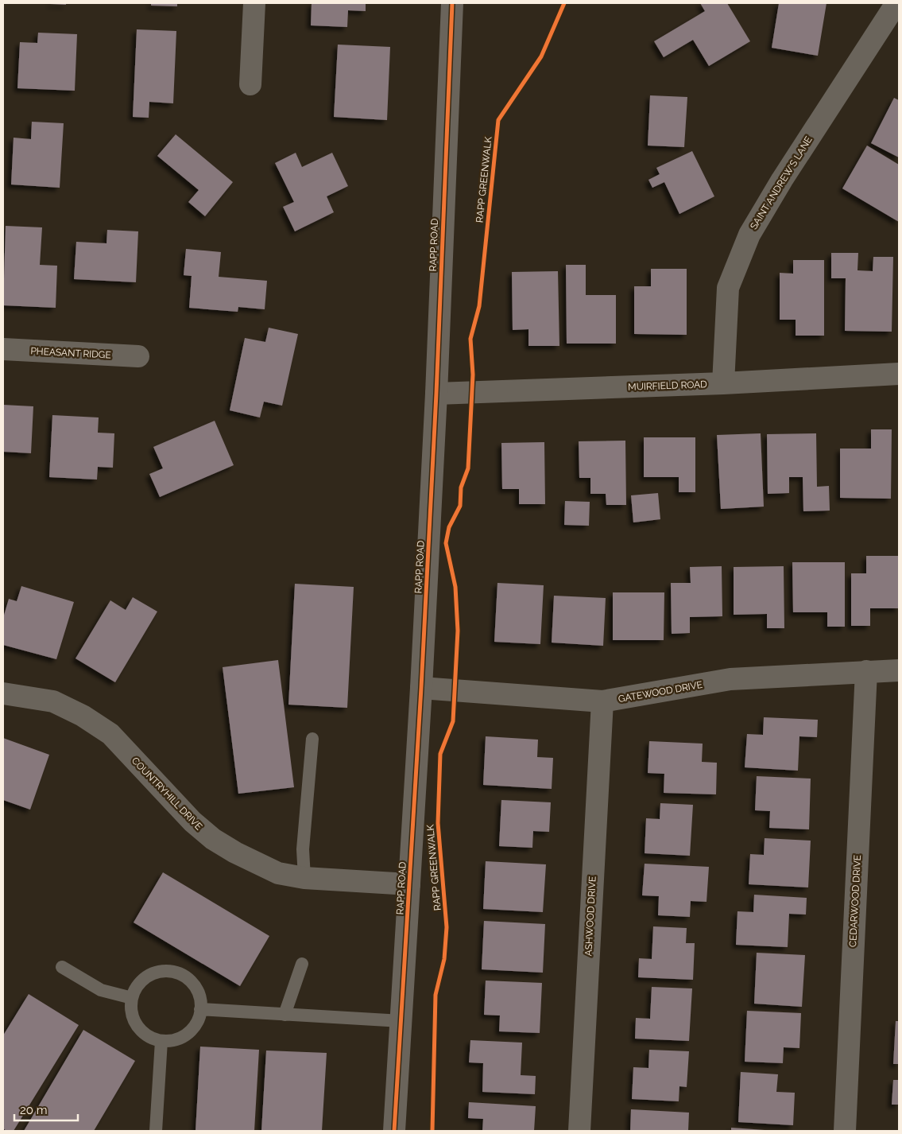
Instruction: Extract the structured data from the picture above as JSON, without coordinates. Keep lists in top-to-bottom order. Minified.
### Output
{"streets":{"street":["SAINT ANDREW'S LANE","RAPP ROAD","PHEASANT RIDGE","MUIRFIELD ROAD","GATEWOOD DRIVE","COUNTRYHILL DRIVE","CEDARWOOD DRIVE","ASHWOOD DRIVE"],"cycle path":["RAPP GREENWALK"]},"crossings":[["SAINT ANDREW'S LANE","MUIRFIELD ROAD"],["RAPP ROAD","MUIRFIELD ROAD"],["RAPP ROAD","GATEWOOD DRIVE"],["RAPP ROAD","COUNTRYHILL DRIVE"],["GATEWOOD DRIVE","CEDARWOOD DRIVE"],["GATEWOOD DRIVE","ASHWOOD DRIVE"]],"scale_bar":"20 m"}
